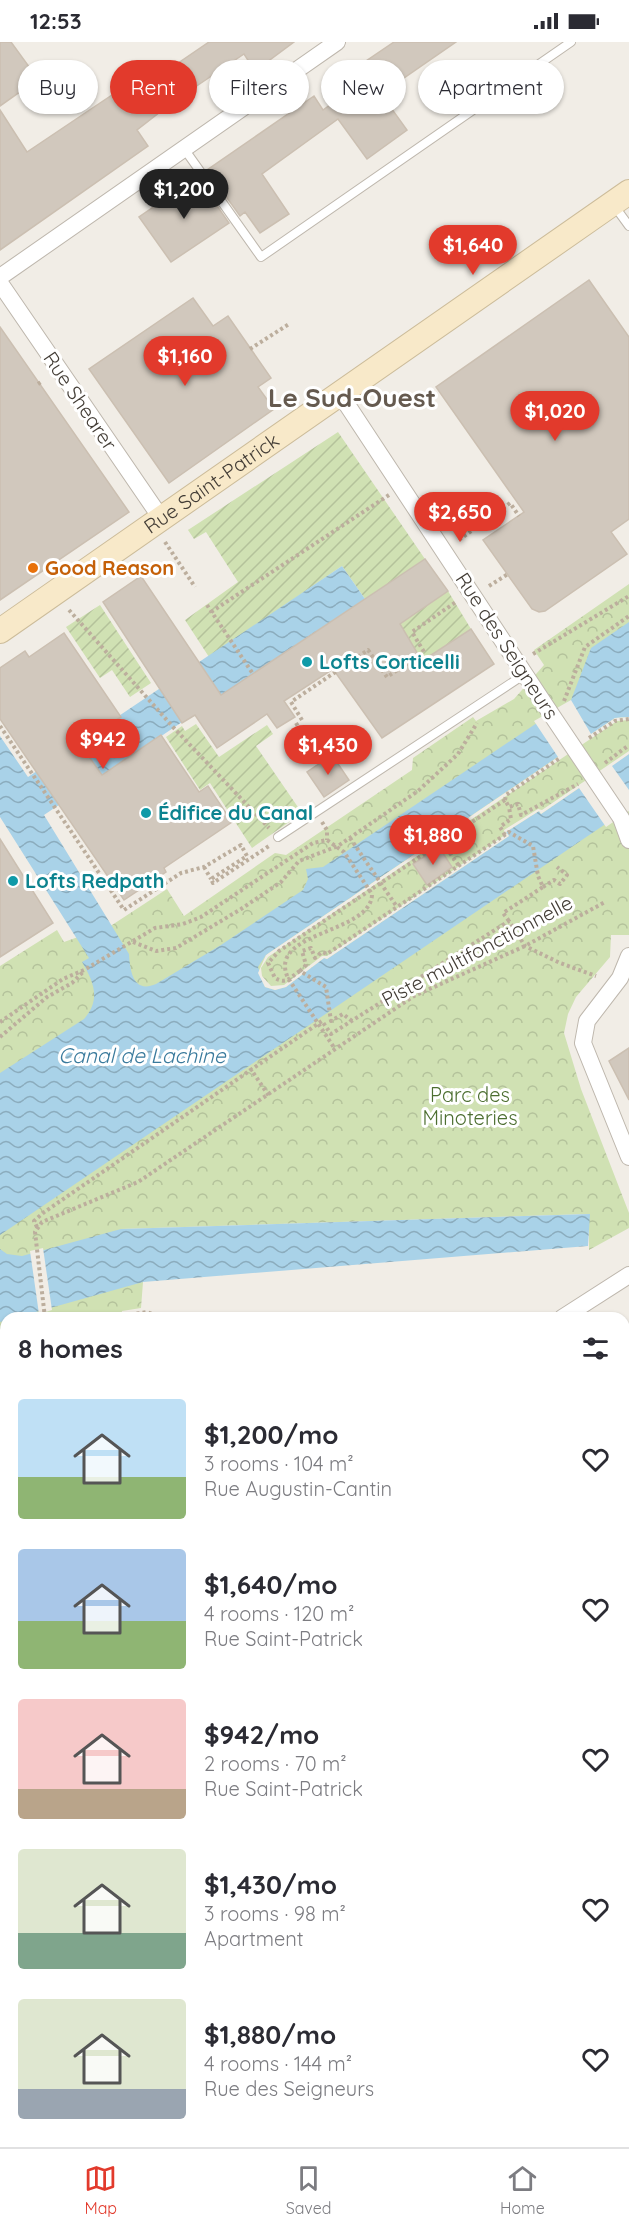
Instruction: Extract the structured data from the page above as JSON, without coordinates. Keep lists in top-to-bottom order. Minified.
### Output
{"streets":{"main road":["Rue Saint-Patrick"],"street":["Rue Shearer","Rue des Seigneurs"],"path":["Piste multifonctionnelle"]},"crossings":[["Rue Shearer","Rue Saint-Patrick"],["Rue Saint-Patrick","Rue des Seigneurs"]],"districts":["Le Sud-Ouest"],"water":["Canal de Lachine"],"parks":["Parc des Minoteries"],"places":["Good Reason","Lofts Corticelli","Édifice du Canal","Lofts Redpath"],"page":{"status":"12:53","chip":["Buy","Rent","Filters","New","Apartment"],"price":["$1,200","$1,640","$1,160","$1,020","$2,650","$942","$1,430","$1,880"],"heading":"8 homes","list":[{"name":"$1,200/mo","note":"3 rooms · 104 m² · Rue Augustin-Cantin"},{"name":"$1,640/mo","note":"4 rooms · 120 m² · Rue Saint-Patrick"},{"name":"$942/mo","note":"2 rooms · 70 m² · Rue Saint-Patrick"},{"name":"$1,430/mo","note":"3 rooms · 98 m² · Apartment"},{"name":"$1,880/mo","note":"4 rooms · 144 m² · Rue des Seigneurs"}],"tabs":["Map","Saved","Home"]}}
